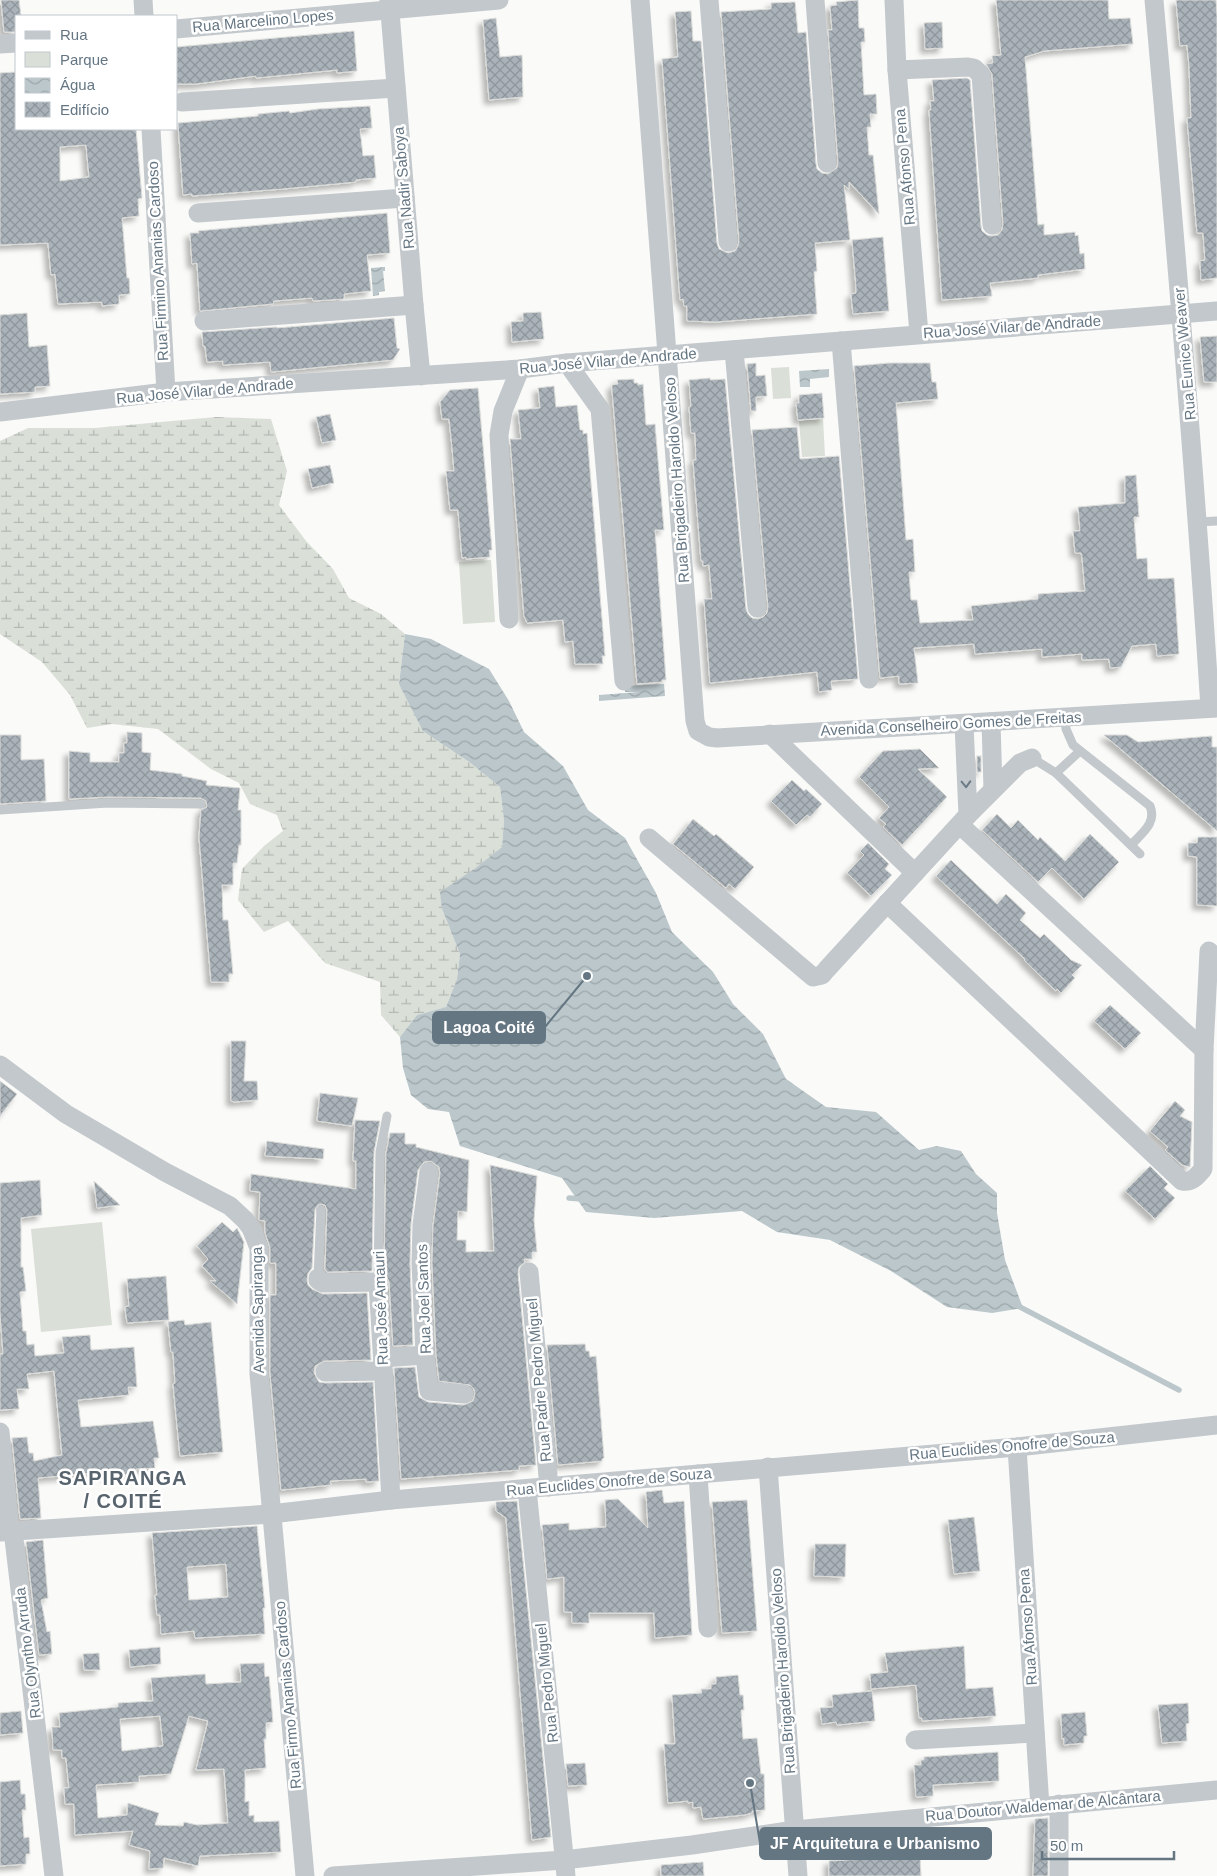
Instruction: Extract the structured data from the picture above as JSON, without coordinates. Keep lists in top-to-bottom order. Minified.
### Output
{"streets":{"street":["Rua Marcelino Lopes","Rua Afonso Pena","Rua Nadir Saboya","Rua Firmino Ananias Cardoso","Rua José Vilar de Andrade","Rua Eunice Weaver","Rua Brigadeiro Haroldo Veloso","Avenida Conselheiro Gomes de Freitas","Rua Joel Santos","Rua José Amauri","Avenida Sapiranga","Rua Padre Pedro Miguel","Rua Euclides Onofre de Souza","Rua Olyntho Arruda","Rua Pedro Miguel","Rua Firmo Ananias Cardoso","Rua Doutor Waldemar de Alcântara"]},"crossings":[["Rua Marcelino Lopes","Rua Nadir Saboya"],["Rua Afonso Pena","Rua José Vilar de Andrade"],["Rua Afonso Pena","Rua Euclides Onofre de Souza"],["Rua Afonso Pena","Rua Doutor Waldemar de Alcântara"],["Rua Nadir Saboya","Rua José Vilar de Andrade"],["Rua Firmino Ananias Cardoso","Rua José Vilar de Andrade"],["Rua José Vilar de Andrade","Rua Eunice Weaver"],["Rua José Vilar de Andrade","Rua Brigadeiro Haroldo Veloso"],["Rua Eunice Weaver","Avenida Conselheiro Gomes de Freitas"],["Rua Brigadeiro Haroldo Veloso","Avenida Conselheiro Gomes de Freitas"],["Rua Brigadeiro Haroldo Veloso","Rua Euclides Onofre de Souza"],["Rua Brigadeiro Haroldo Veloso","Rua Doutor Waldemar de Alcântara"],["Rua José Amauri","Rua Euclides Onofre de Souza"],["Avenida Sapiranga","Rua Euclides Onofre de Souza"],["Avenida Sapiranga","Rua Firmo Ananias Cardoso"],["Rua Padre Pedro Miguel","Rua Euclides Onofre de Souza"],["Rua Euclides Onofre de Souza","Rua Olyntho Arruda"],["Rua Euclides Onofre de Souza","Rua Pedro Miguel"],["Rua Euclides Onofre de Souza","Rua Firmo Ananias Cardoso"],["Rua Pedro Miguel","Rua Doutor Waldemar de Alcântara"]],"districts":["SAPIRANGA / COITÉ"],"places":["Lagoa Coité","JF Arquitetura e Urbanismo"],"legend":["Rua","Parque","Água","Edifício"],"scale_bar":"50 m"}
